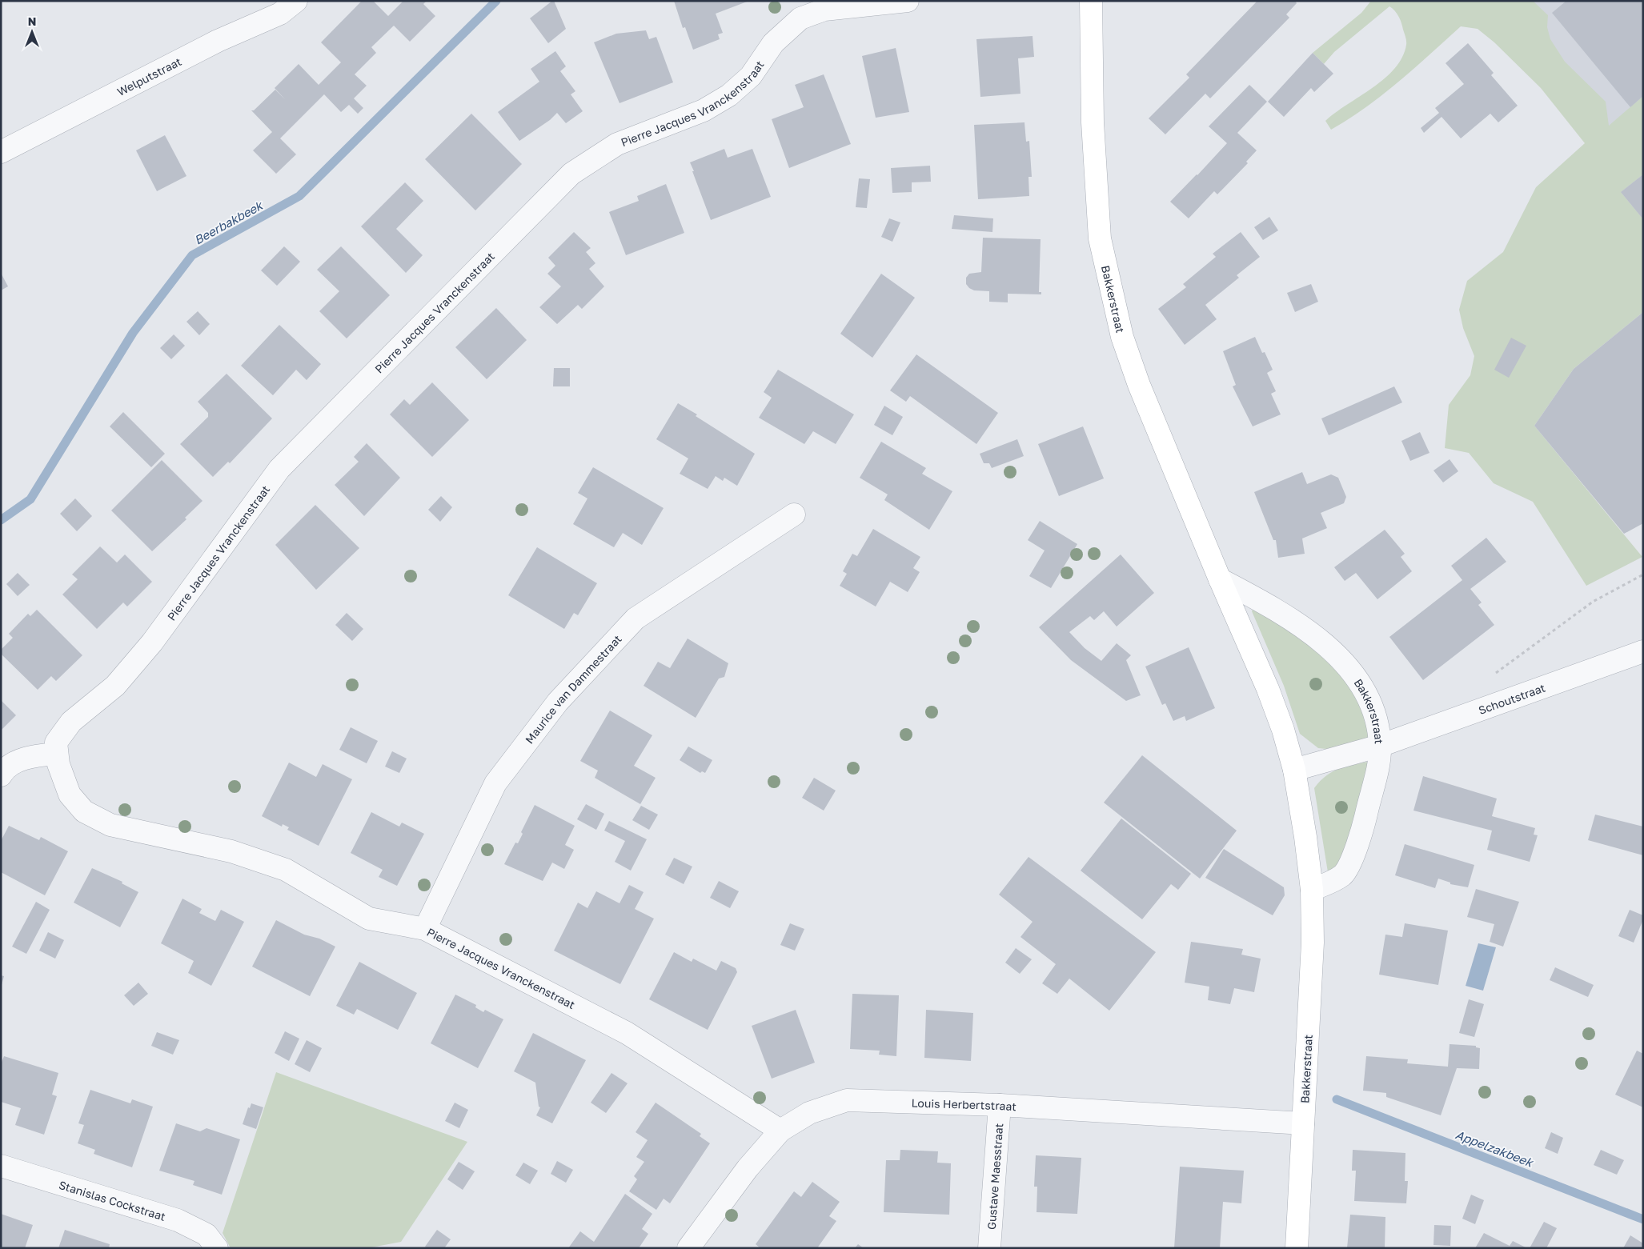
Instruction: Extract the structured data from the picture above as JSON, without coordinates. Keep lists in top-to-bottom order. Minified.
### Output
{"streets":{"street":["Welputstraat","Pierre Jacques Vranckenstraat","Bakkerstraat","Maurice van Dammestraat","Schoutstraat","Louis Herbertstraat","Gustave Maesstraat","Stanislas Cockstraat"]},"crossings":[["Pierre Jacques Vranckenstraat","Maurice van Dammestraat"],["Pierre Jacques Vranckenstraat","Louis Herbertstraat"],["Bakkerstraat","Schoutstraat"],["Bakkerstraat","Louis Herbertstraat"],["Louis Herbertstraat","Gustave Maesstraat"]],"water":["Beerbakbeek","Appelzakbeek"],"north":"top"}
